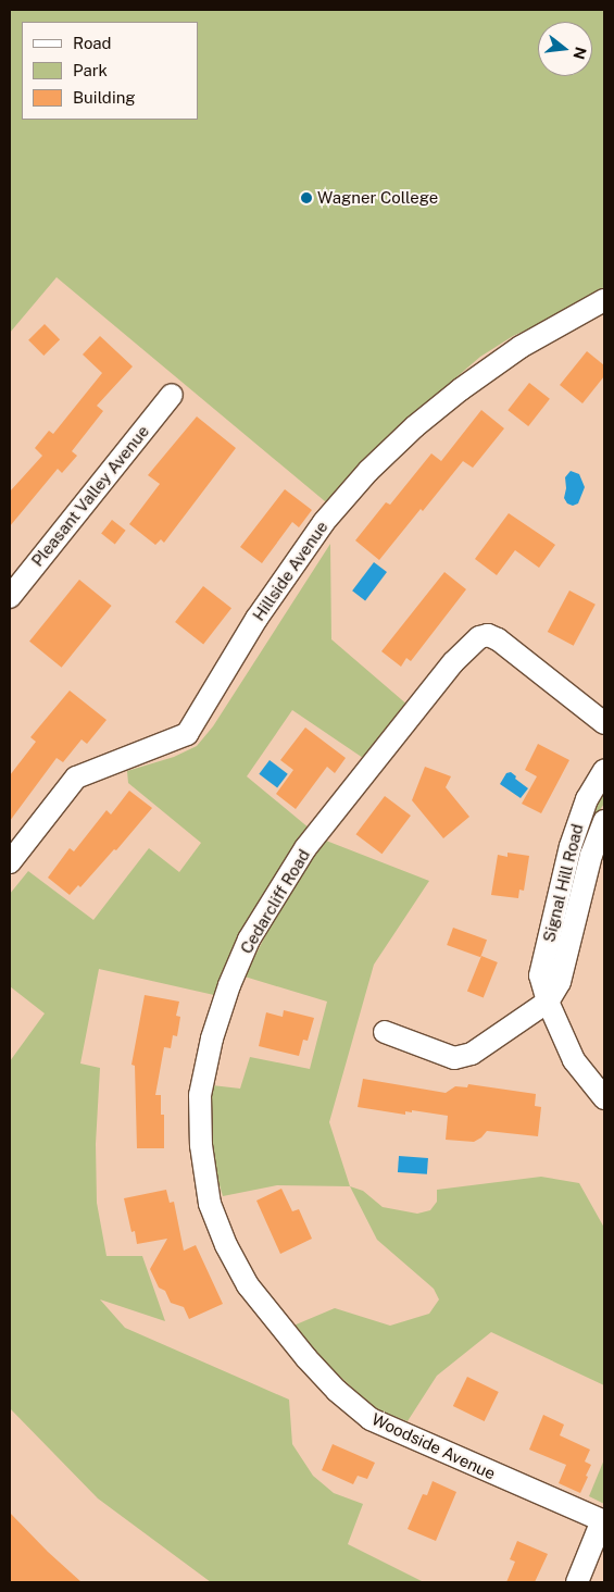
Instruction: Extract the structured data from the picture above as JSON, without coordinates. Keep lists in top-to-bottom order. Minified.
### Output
{"streets":{"street":["Pleasant Valley Avenue","Hillside Avenue","Signal Hill Road","Cedarcliff Road","Woodside Avenue"]},"crossings":[["Cedarcliff Road","Woodside Avenue"]],"places":["Wagner College"],"legend":["Road","Park","Building"],"north":"right"}
